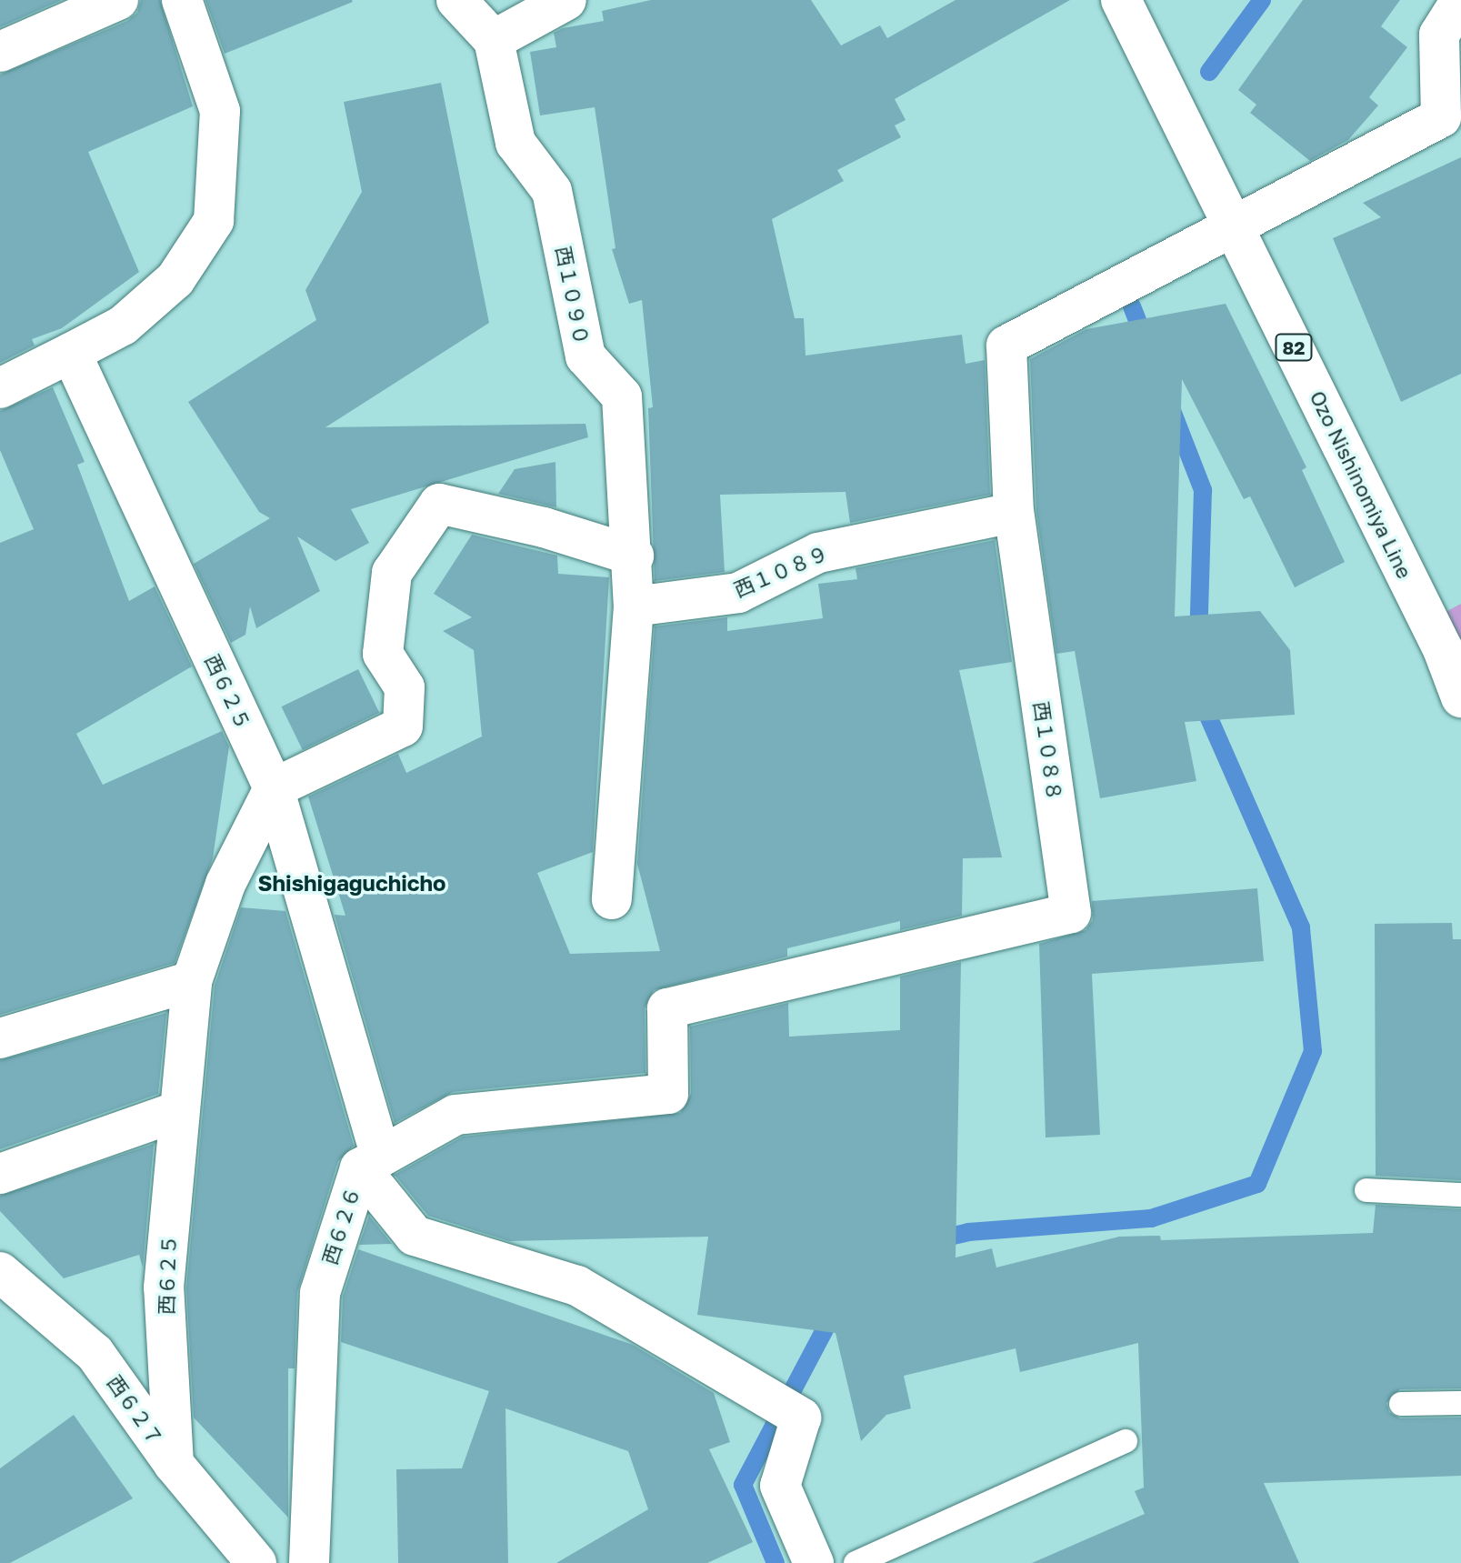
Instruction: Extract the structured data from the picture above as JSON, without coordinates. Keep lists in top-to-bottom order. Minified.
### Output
{"streets":{"street":["西１０９０","82","Ozo Nishinomiya Line","西１０８９","西６２５","西１０８８","西６２６","西６２７"]},"crossings":[["西１０９０","西１０８９"],["Ozo Nishinomiya Line","西１０８８"],["西１０８９","西１０８８"],["西６２５","西６２７"],["西１０８８","西６２６"]],"districts":["Shishigaguchicho"]}
